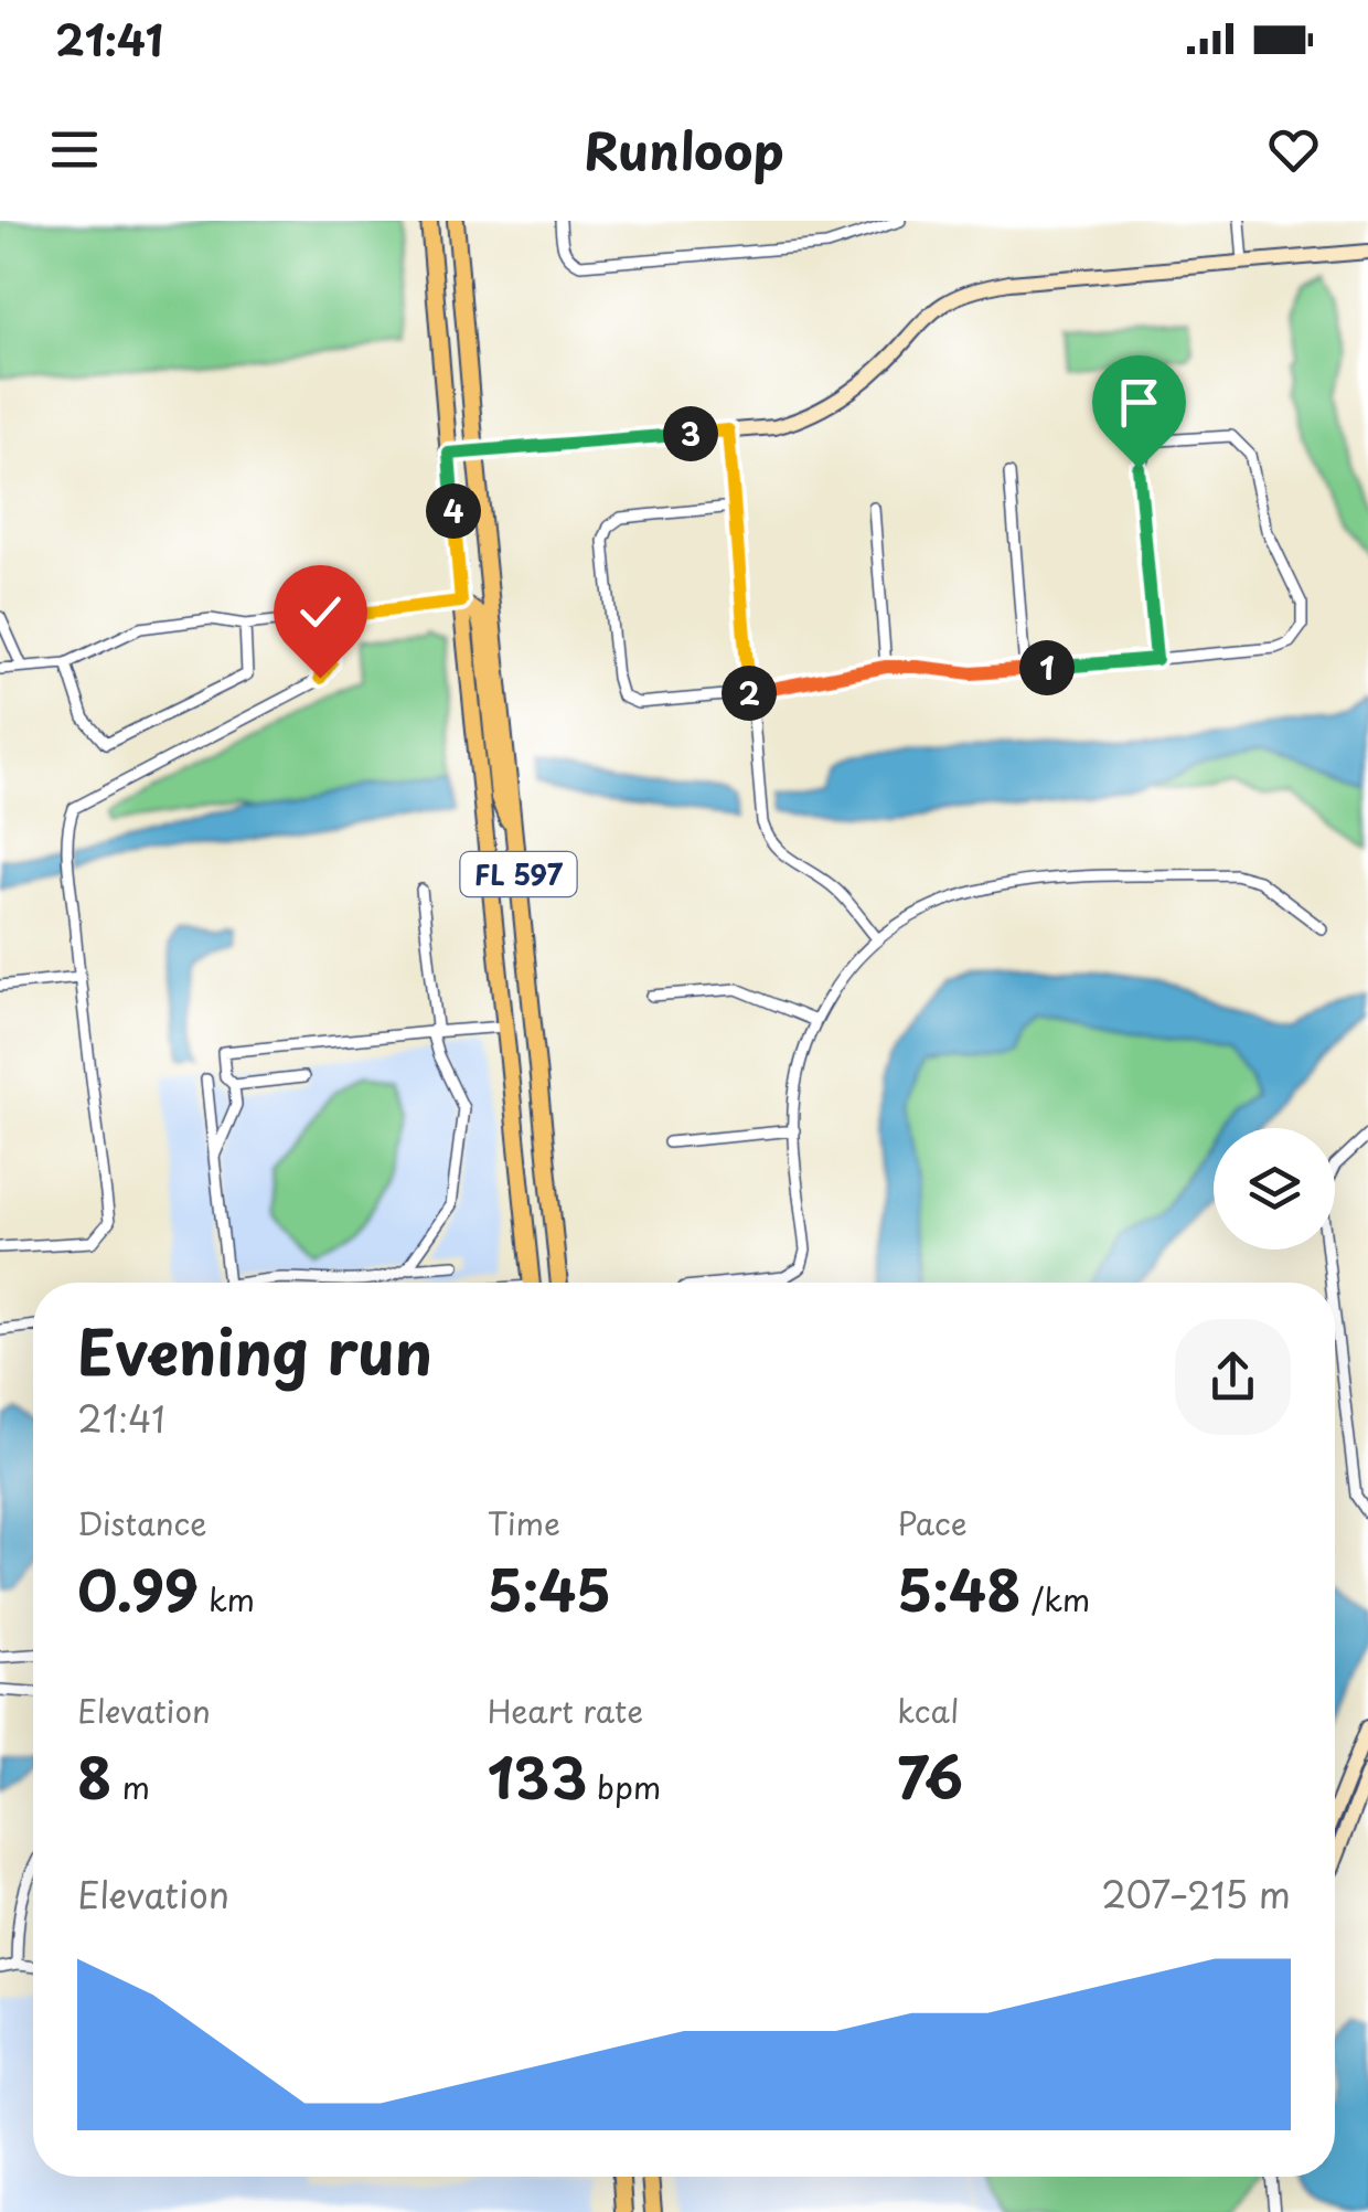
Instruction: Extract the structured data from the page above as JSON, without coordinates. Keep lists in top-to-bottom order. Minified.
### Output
{"streets":{"main road":["FL 597"]},"page":{"status":"21:41","header":"Runloop","pins":["3","4","1","2"],"heading":["Evening run","21:41"],"stats":[["Distance","0.99 km"],["Time","5:45"],["Pace","5:48 /km"],["Elevation","8 m"],["Heart rate","133 bpm"],["kcal","76"]],"chart":["Elevation","207–215 m"]}}
